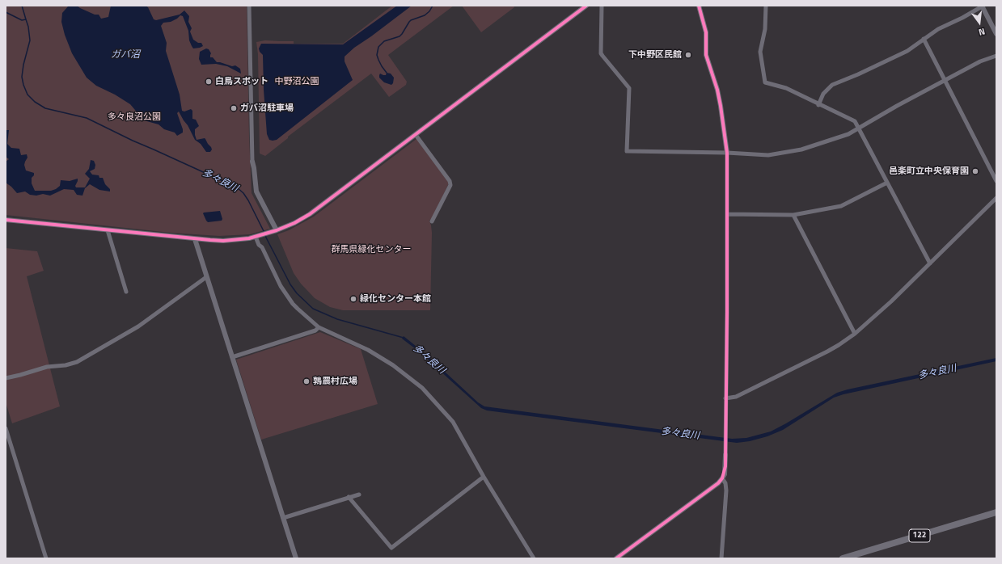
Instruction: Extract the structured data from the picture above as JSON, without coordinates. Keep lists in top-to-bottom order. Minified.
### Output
{"streets":{"highway":["122"]},"water":["ガバ沼","多々良川"],"parks":["中野沼公園","多々良沼公園","群馬県緑化センター"],"places":["下中野区民館","白鳥スポット","ガバ沼駐車場","邑楽町立中央保育園","緑化センター本館","鶉農村広場"],"north":"bottom"}
